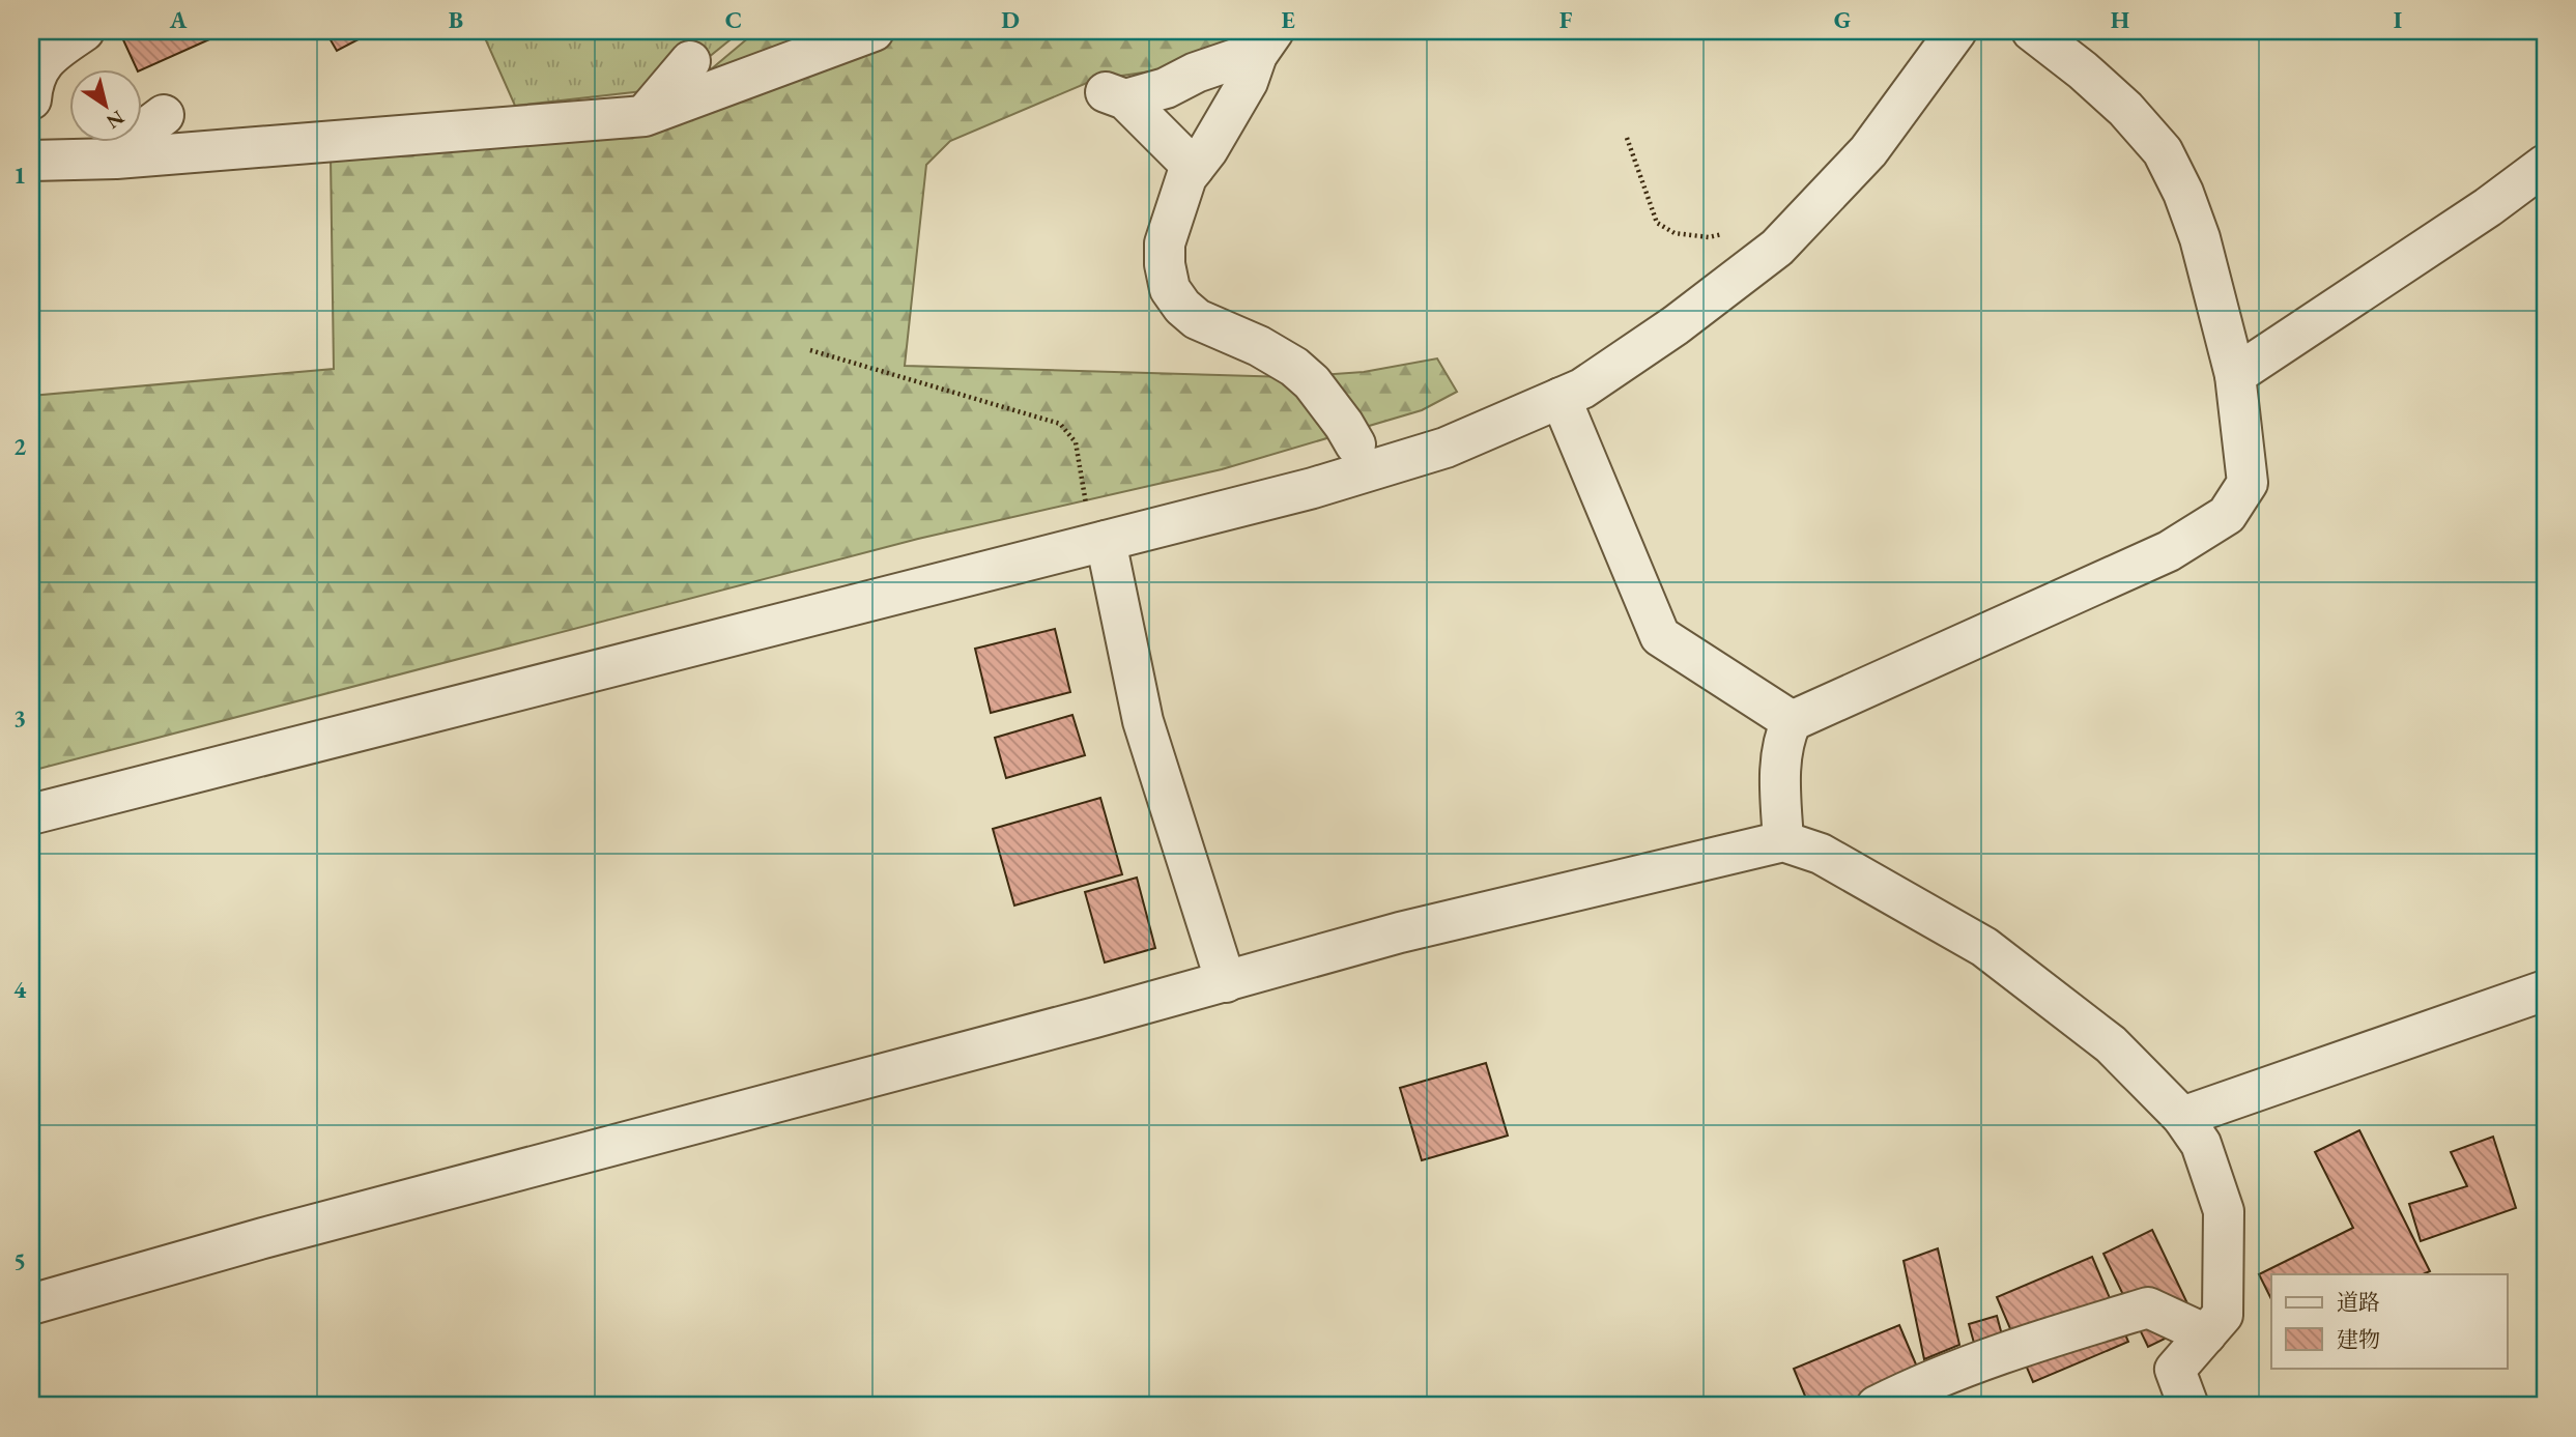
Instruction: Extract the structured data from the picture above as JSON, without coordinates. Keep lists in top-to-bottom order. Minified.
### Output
{"legend":["道路","建物"],"north":"bottom right","grid":{"columns":["A","B","C","D","E","F","G","H","I"],"rows":["1","2","3","4","5"]}}
